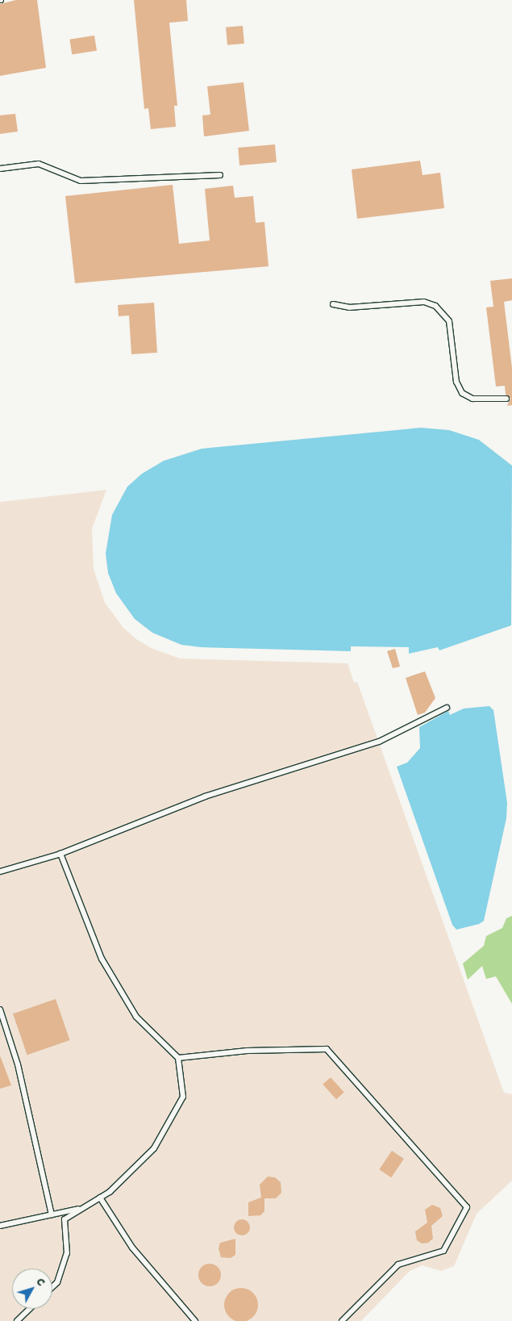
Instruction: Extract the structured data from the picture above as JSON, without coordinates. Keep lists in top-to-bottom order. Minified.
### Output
{"north":"top right"}
